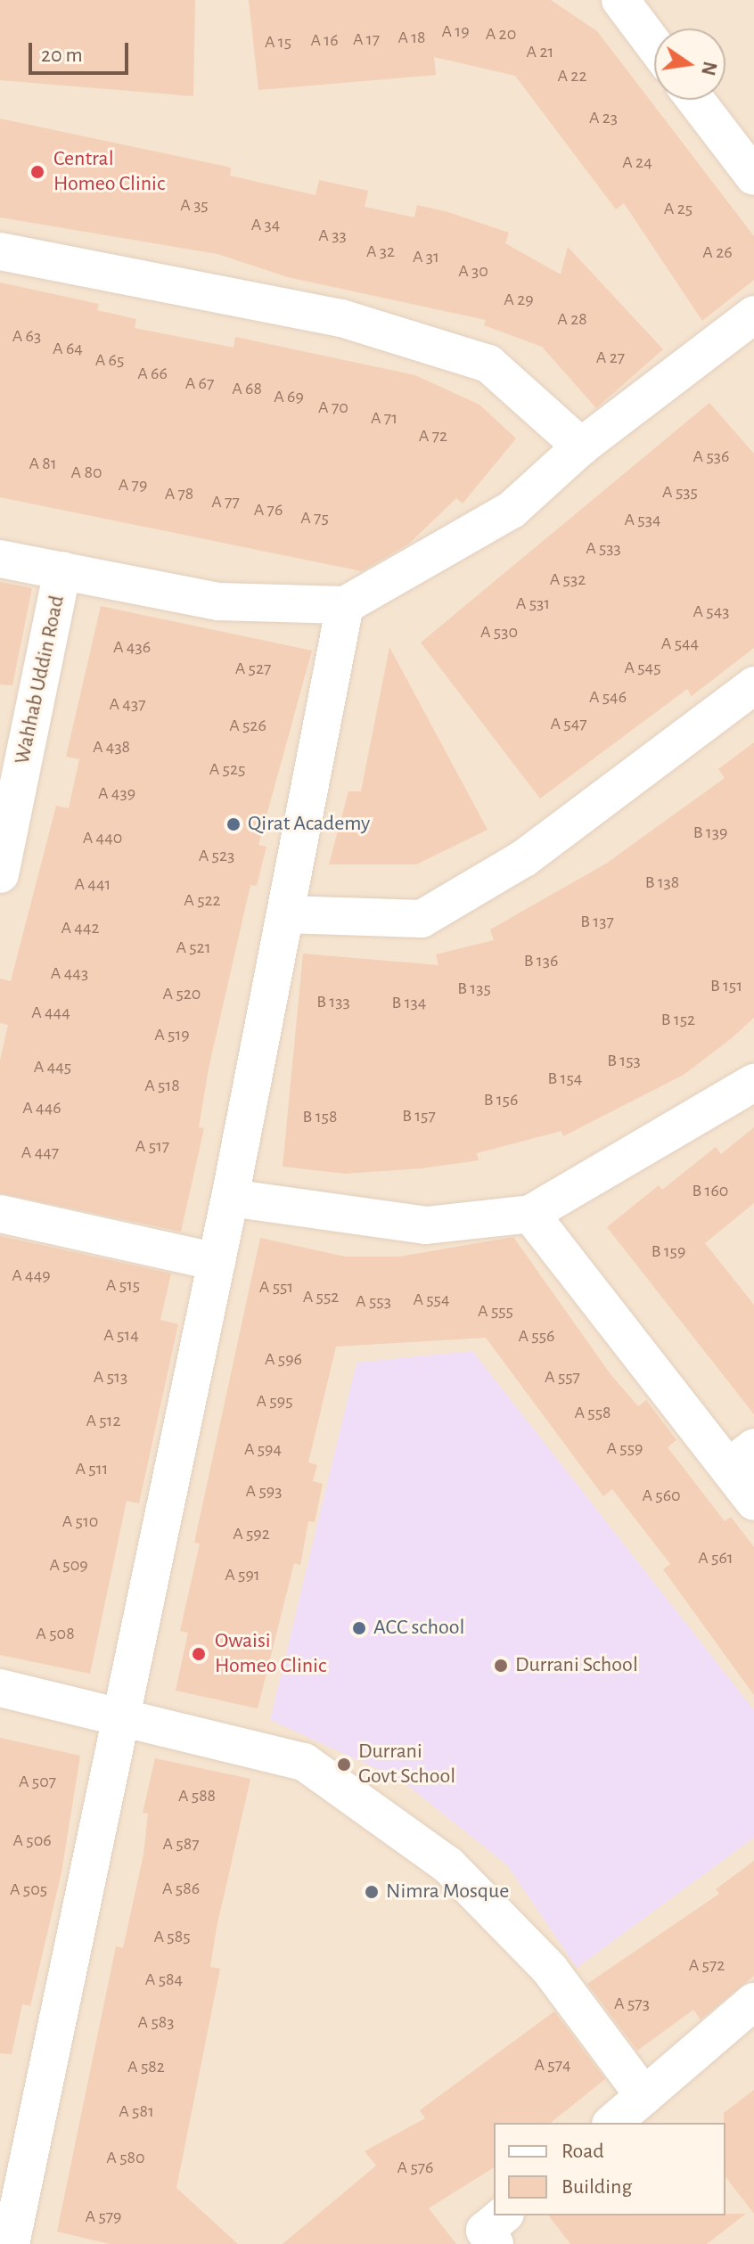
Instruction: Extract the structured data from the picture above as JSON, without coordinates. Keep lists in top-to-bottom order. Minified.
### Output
{"streets":{"street":["Wahhab Uddin Road"]},"places":["Central Homeo Clinic","Qirat Academy","ACC school","Owaisi Homeo Clinic","Durrani School","Durrani Govt School","Nimra Mosque"],"house_numbers":["A 19","A 20","A 18","A 17","A 16","A 15","A 21","A 22","A 23","A 24","A 35","A 25","A 34","A 33","A 32","A 26","A 31","A 30","A 29","A 28","A 63","A 64","A 27","A 65","A 66","A 67","A 68","A 69","A 70","A 71","A 72","A 536","A 81","A 80","A 79","A 535","A 78","A 77","A 76","A 75","A 534","A 533","A 532","A 531","A 543","A 530","A 544","A 436","A 545","A 527","A 546","A 437","A 547","A 526","A 438","A 525","A 439","B 139","A 440","A 523","B 138","A 441","A 522","B 137","A 442","A 521","B 136","A 443","B 151","B 135","A 520","B 133","B 134","A 444","B 152","A 519","B 153","A 445","B 154","A 518","B 156","A 446","B 157","B 158","A 517","A 447","B 160","B 159","A 449","A 515","A 551","A 552","A 554","A 553","A 555","A 514","A 556","A 596","A 513","A 557","A 595","A 558","A 512","A 559","A 594","A 511","A 593","A 560","A 510","A 592","A 561","A 509","A 591","A 508","A 507","A 588","A 506","A 587","A 586","A 505","A 585","A 572","A 584","A 573","A 583","A 574","A 582","A 581","A 580","A 576","A 579"],"legend":["Road","Building"],"scale_bar":"20 m","north":"right"}
